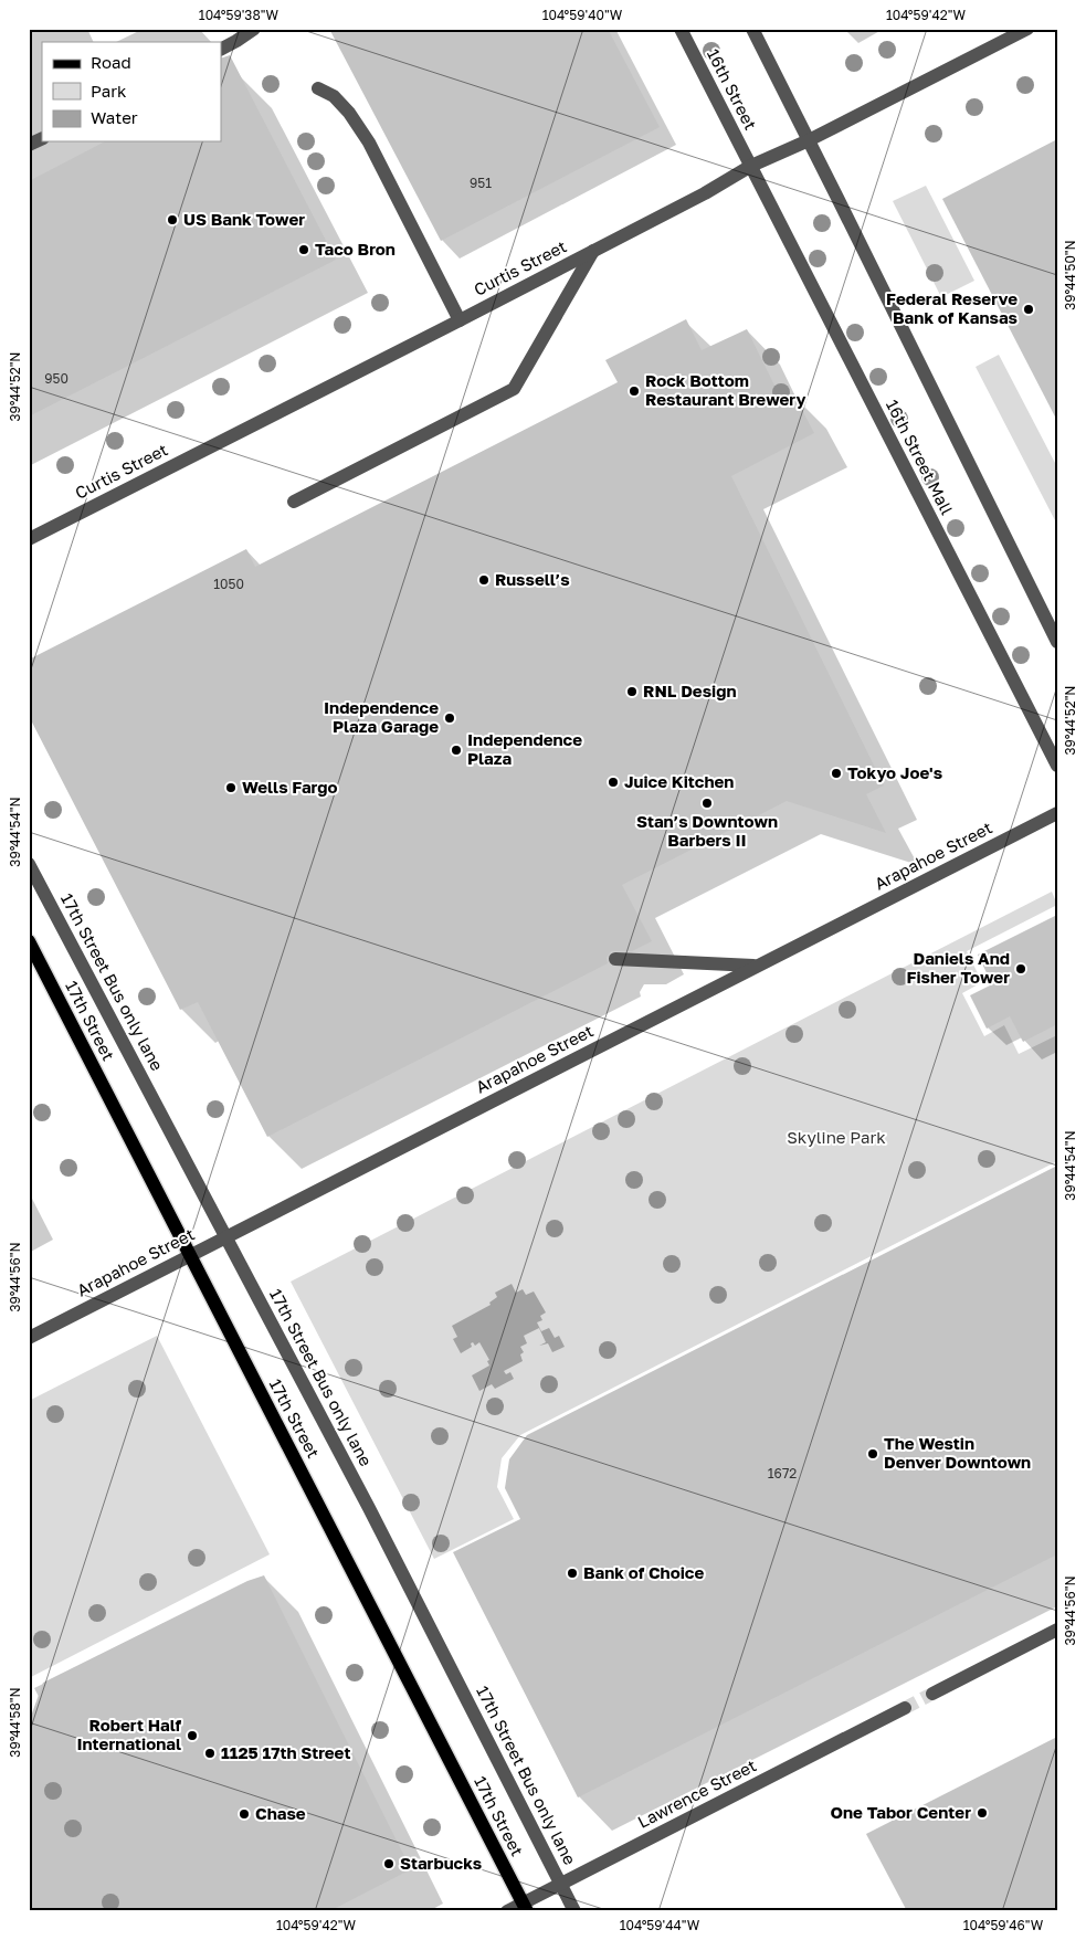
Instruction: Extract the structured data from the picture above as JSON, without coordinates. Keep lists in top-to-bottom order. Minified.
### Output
{"streets":{"main road":["17th Street"],"street":["16th Street","Curtis Street","16th Street Mall","Arapahoe Street","17th Street Bus only lane","Lawrence Street"]},"crossings":[["16th Street","Curtis Street"],["16th Street","16th Street Mall"],["Curtis Street","16th Street Mall"],["Arapahoe Street","17th Street Bus only lane"],["Arapahoe Street","17th Street"],["17th Street Bus only lane","Lawrence Street"],["17th Street","Lawrence Street"]],"parks":["Skyline Park"],"places":["US Bank Tower","Taco Bron","Federal Reserve Bank of Kansas","Rock Bottom Restaurant Brewery","Russell’s","RNL Design","Independence Plaza Garage","Independence Plaza","Tokyo Joe's","Juice Kitchen","Wells Fargo","Stan’s Downtown Barbers II","Daniels And Fisher Tower","The Westin Denver Downtown","Bank of Choice","Robert Half International","1125 17th Street","One Tabor Center","Chase","Starbucks"],"house_numbers":["951","950","1050","1672"],"legend":["Road","Park","Water"],"coordinates":["104°59'38\"W","104°59'40\"W","104°59'42\"W","39°44'50\"N","39°44'52\"N","39°44'54\"N","39°44'56\"N","39°44'58\"N","104°59'44\"W","104°59'46\"W"]}
